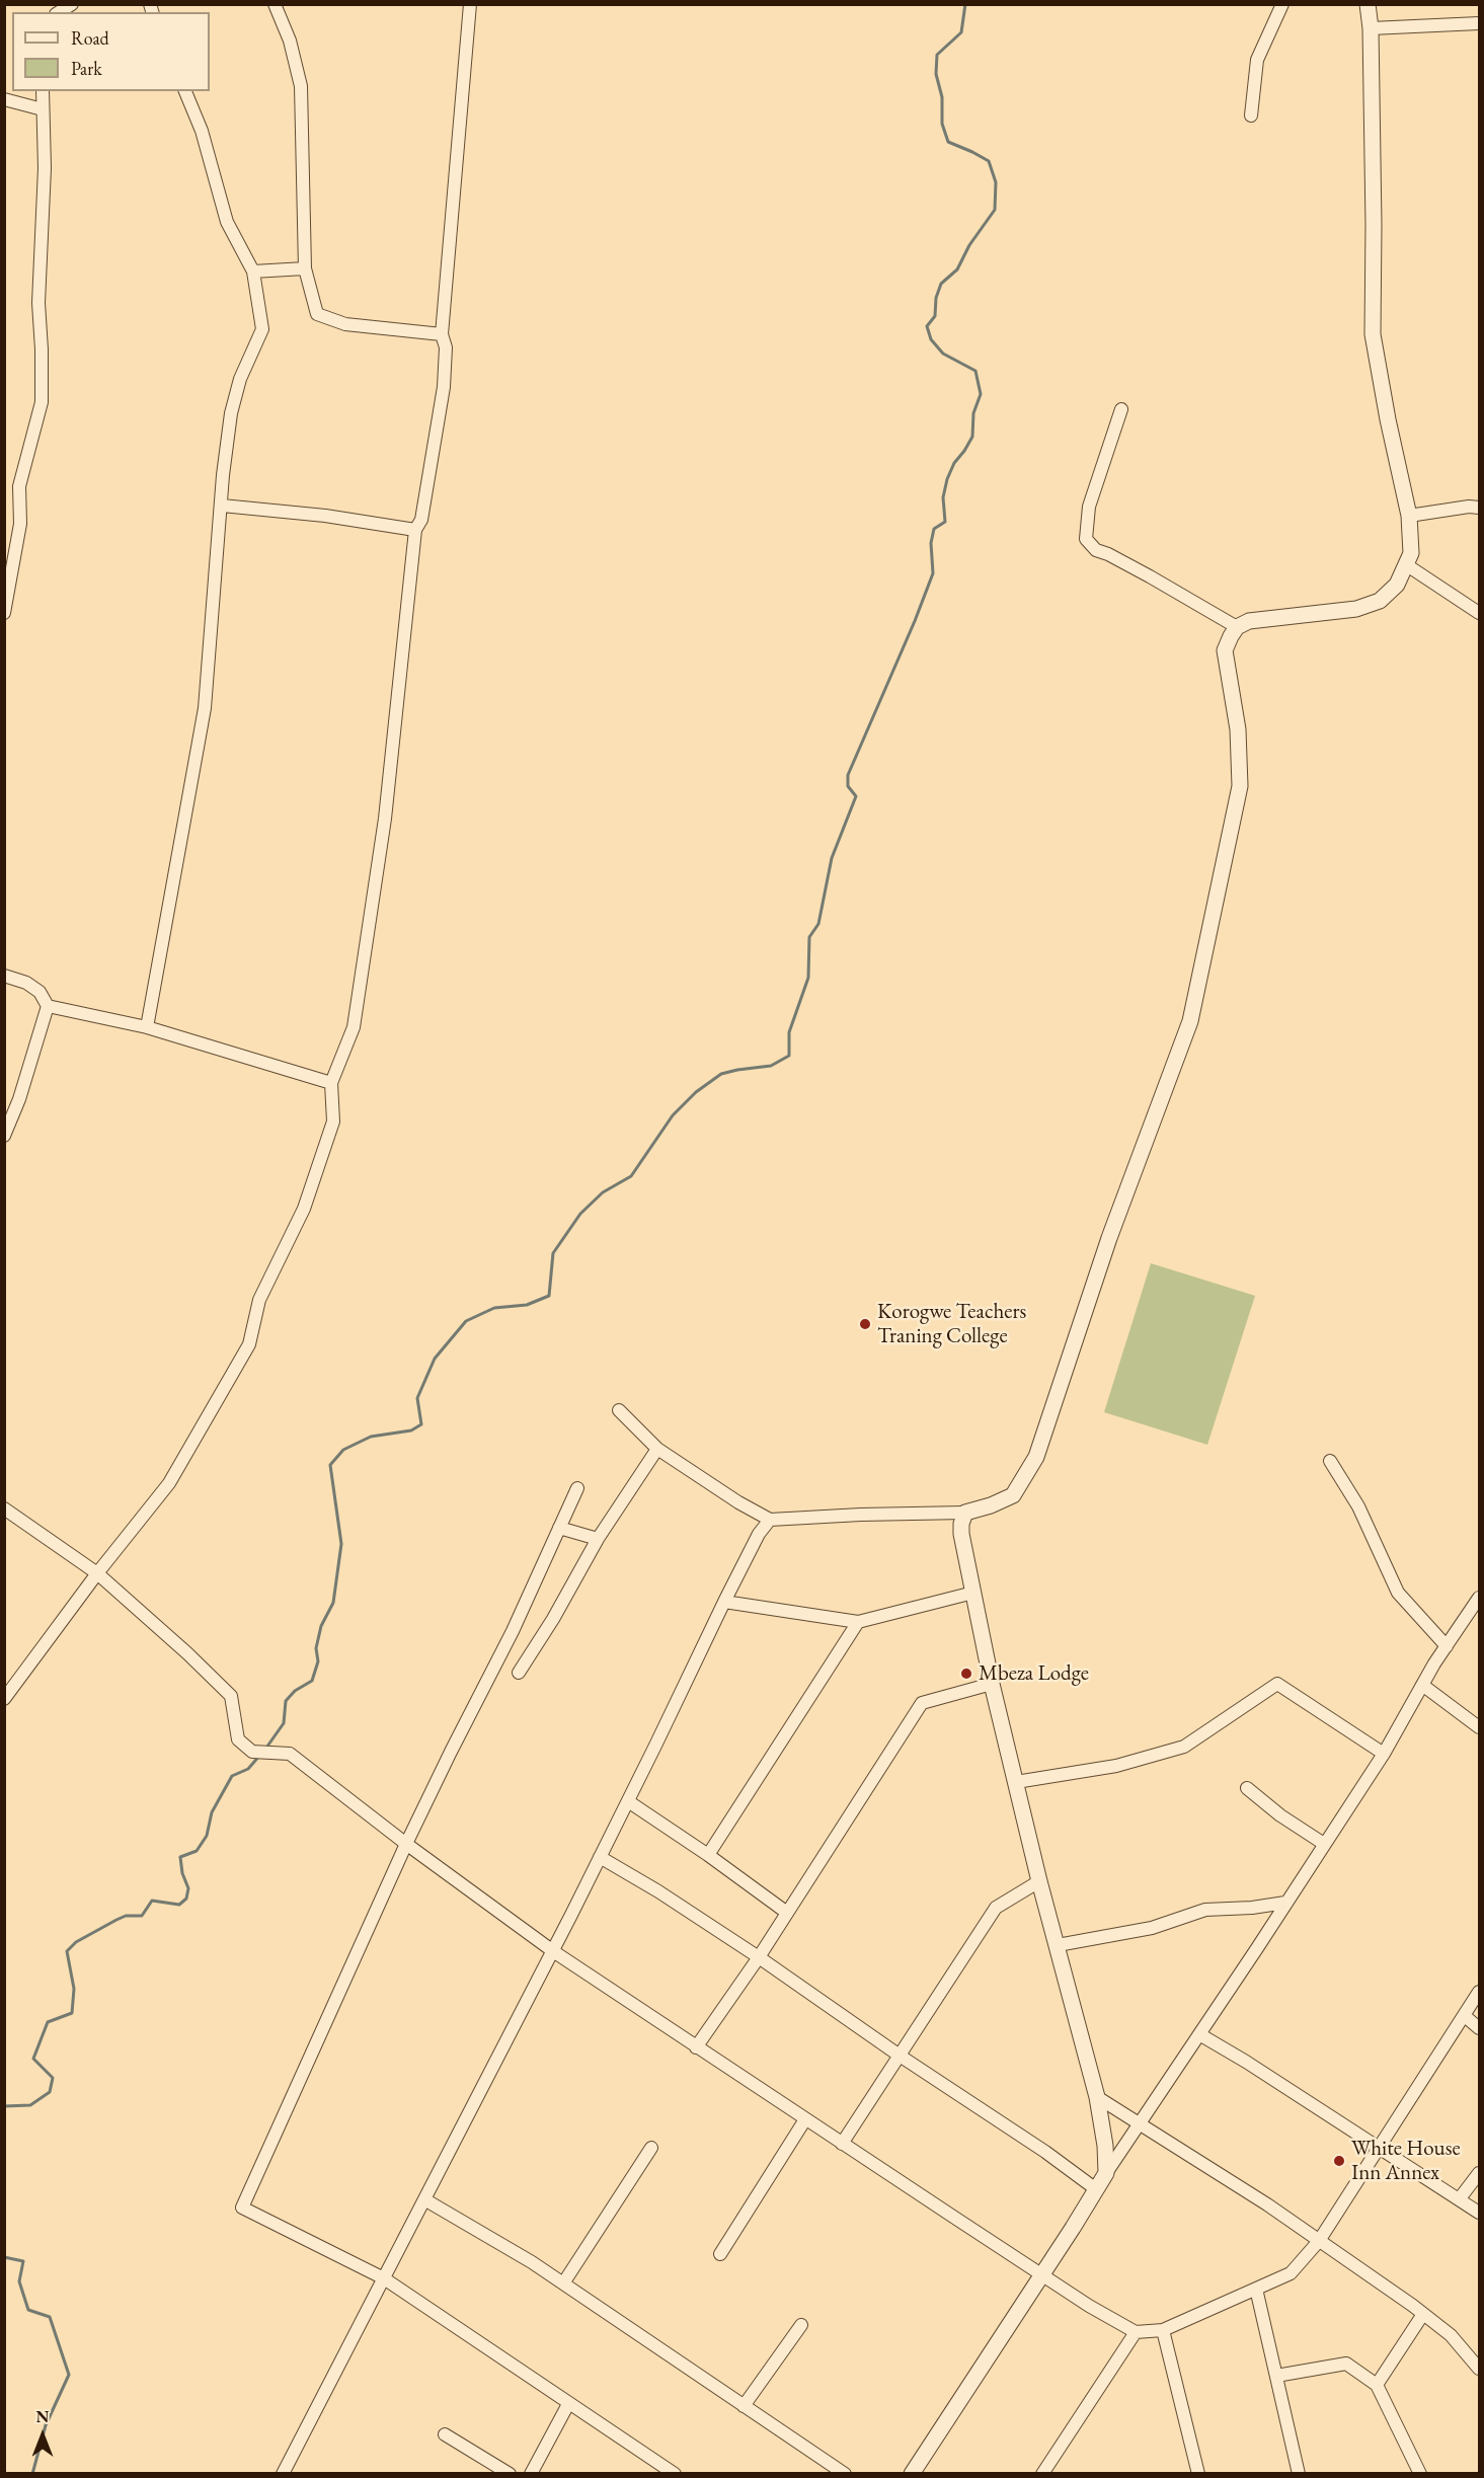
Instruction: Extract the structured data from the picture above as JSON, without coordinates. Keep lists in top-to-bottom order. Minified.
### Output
{"places":["Korogwe Teachers Traning College","Mbeza Lodge","White House Inn Annex"],"legend":["Road","Park"],"north":"top"}
